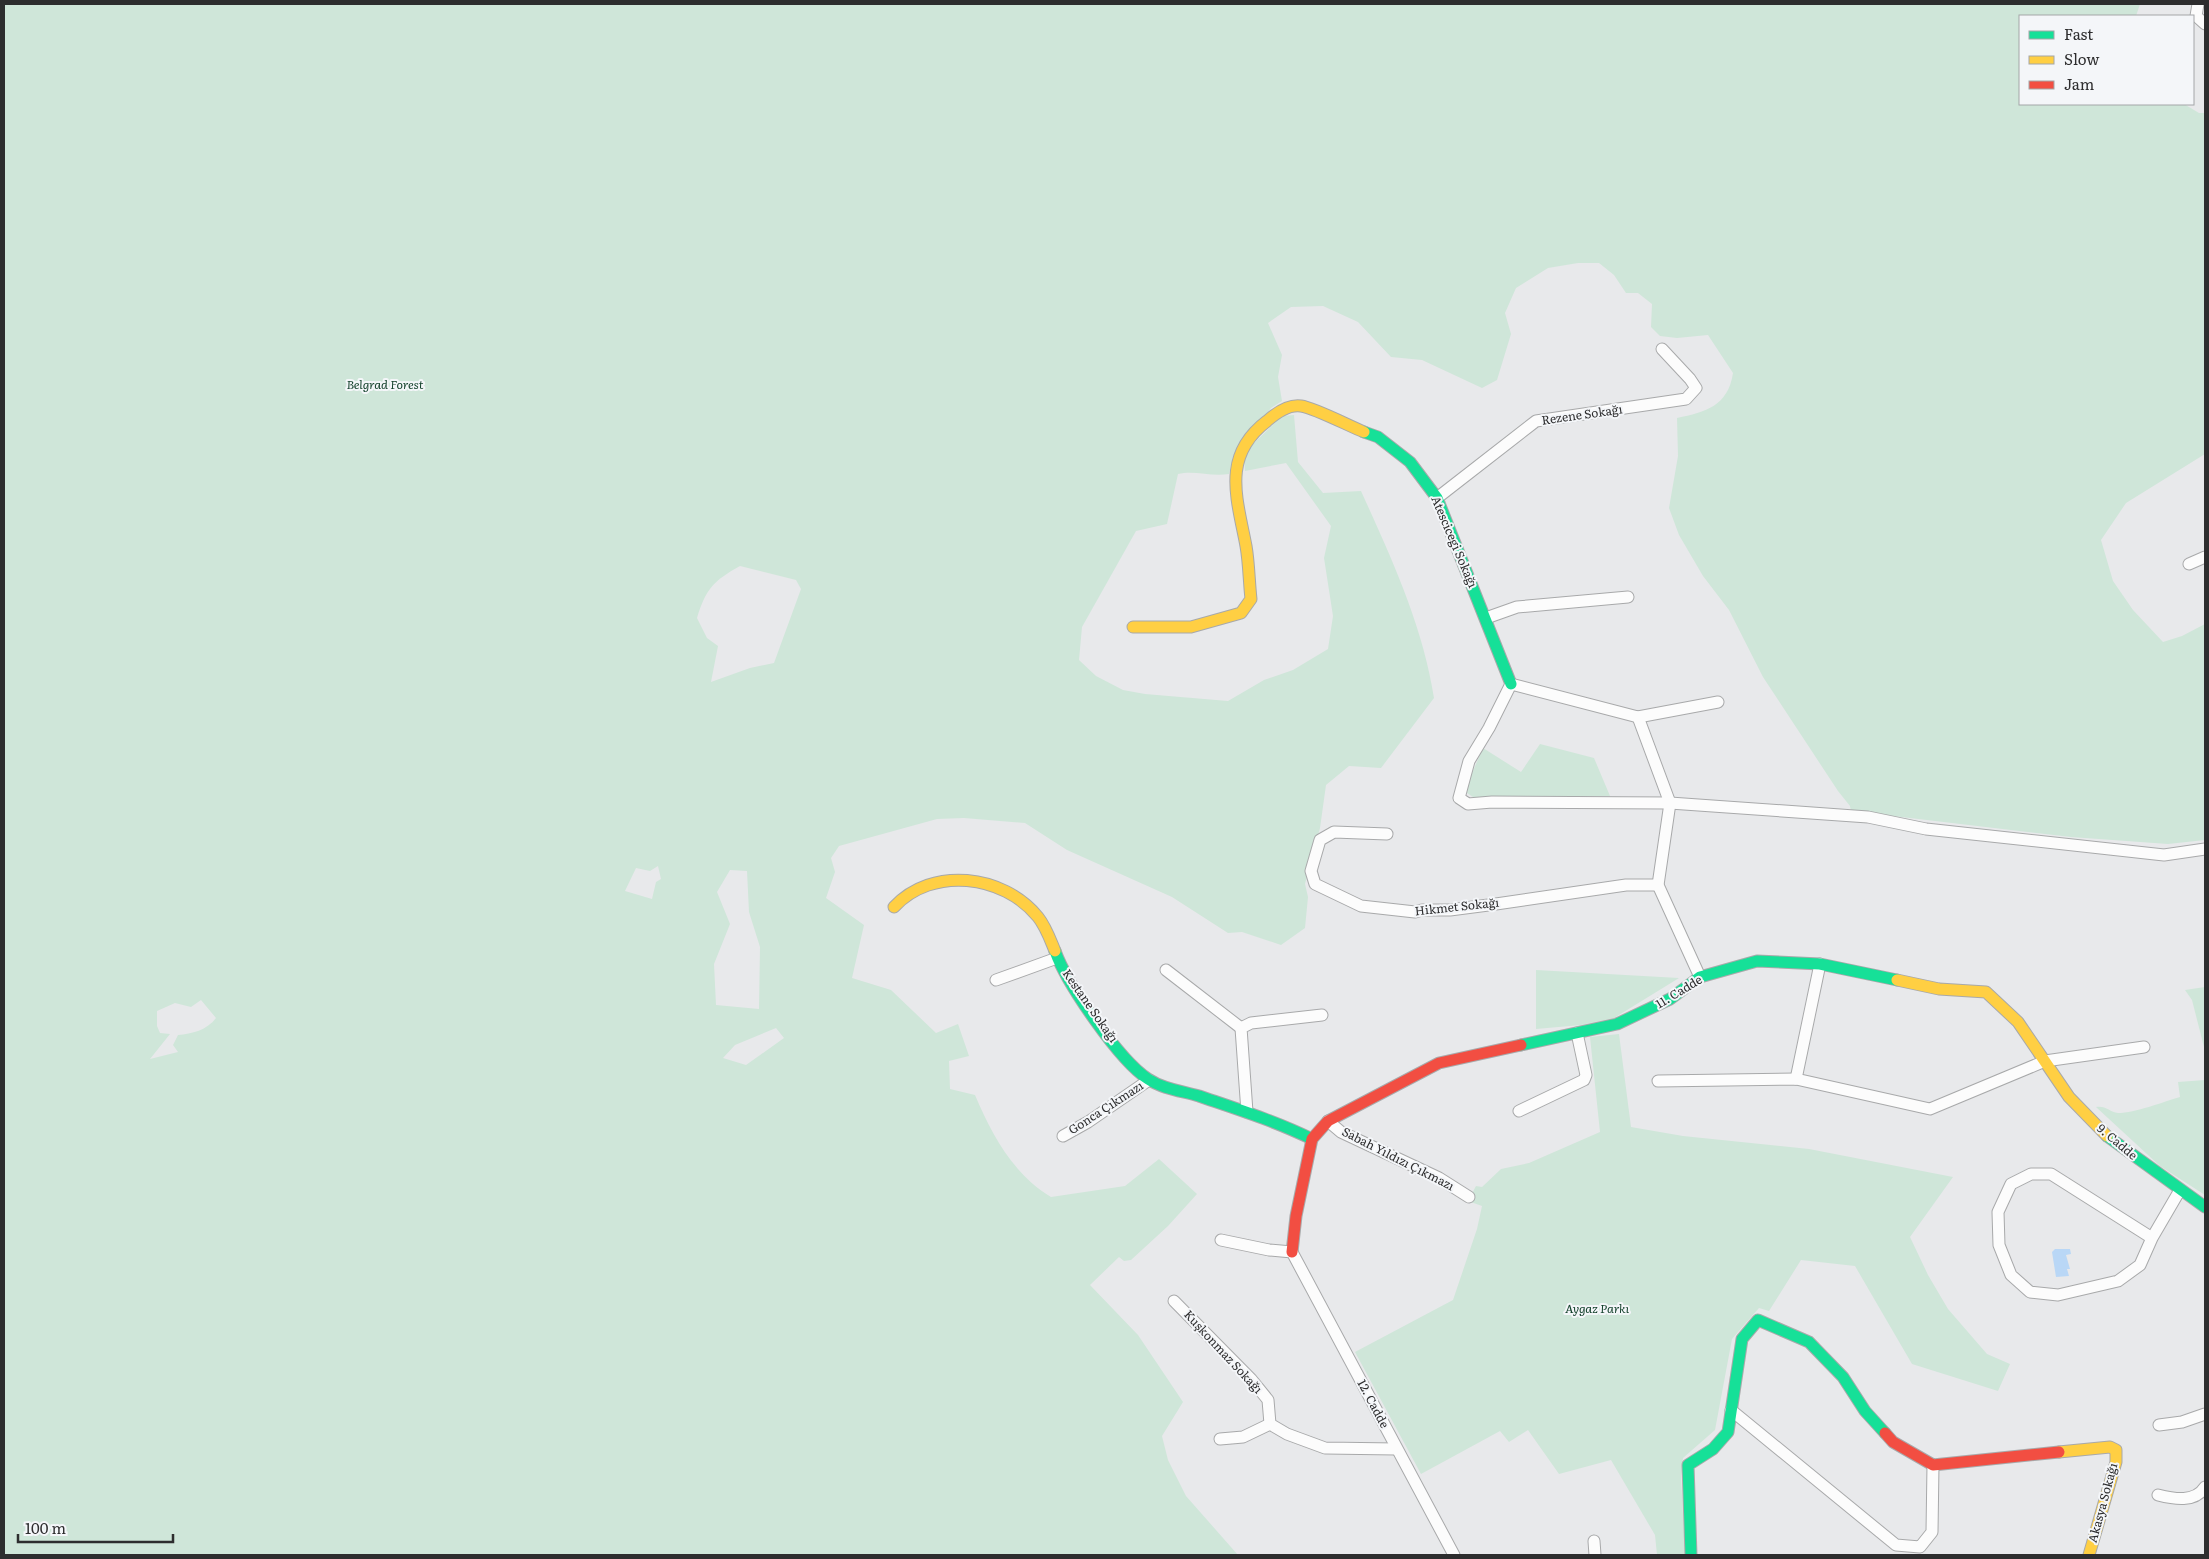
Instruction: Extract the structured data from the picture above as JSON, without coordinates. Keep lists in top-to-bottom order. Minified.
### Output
{"streets":{"street":["Rezene Sokağı","Atescicegi Sokağı","Hikmet Sokağı","11. Cadde","Kestane Sokağı","Gonca Çıkmazı","9. Cadde","Sabah Yıldızı Çıkmazı","Kuşkonmaz Sokağı","12. Cadde","Akasya Sokağı"]},"crossings":[["Rezene Sokağı","Atescicegi Sokağı"],["11. Cadde","9. Cadde"],["11. Cadde","Sabah Yıldızı Çıkmazı"],["Kestane Sokağı","Gonca Çıkmazı"]],"parks":["Belgrad Forest","Aygaz Parkı"],"legend":["Fast","Slow","Jam"],"scale_bar":"100 m"}
